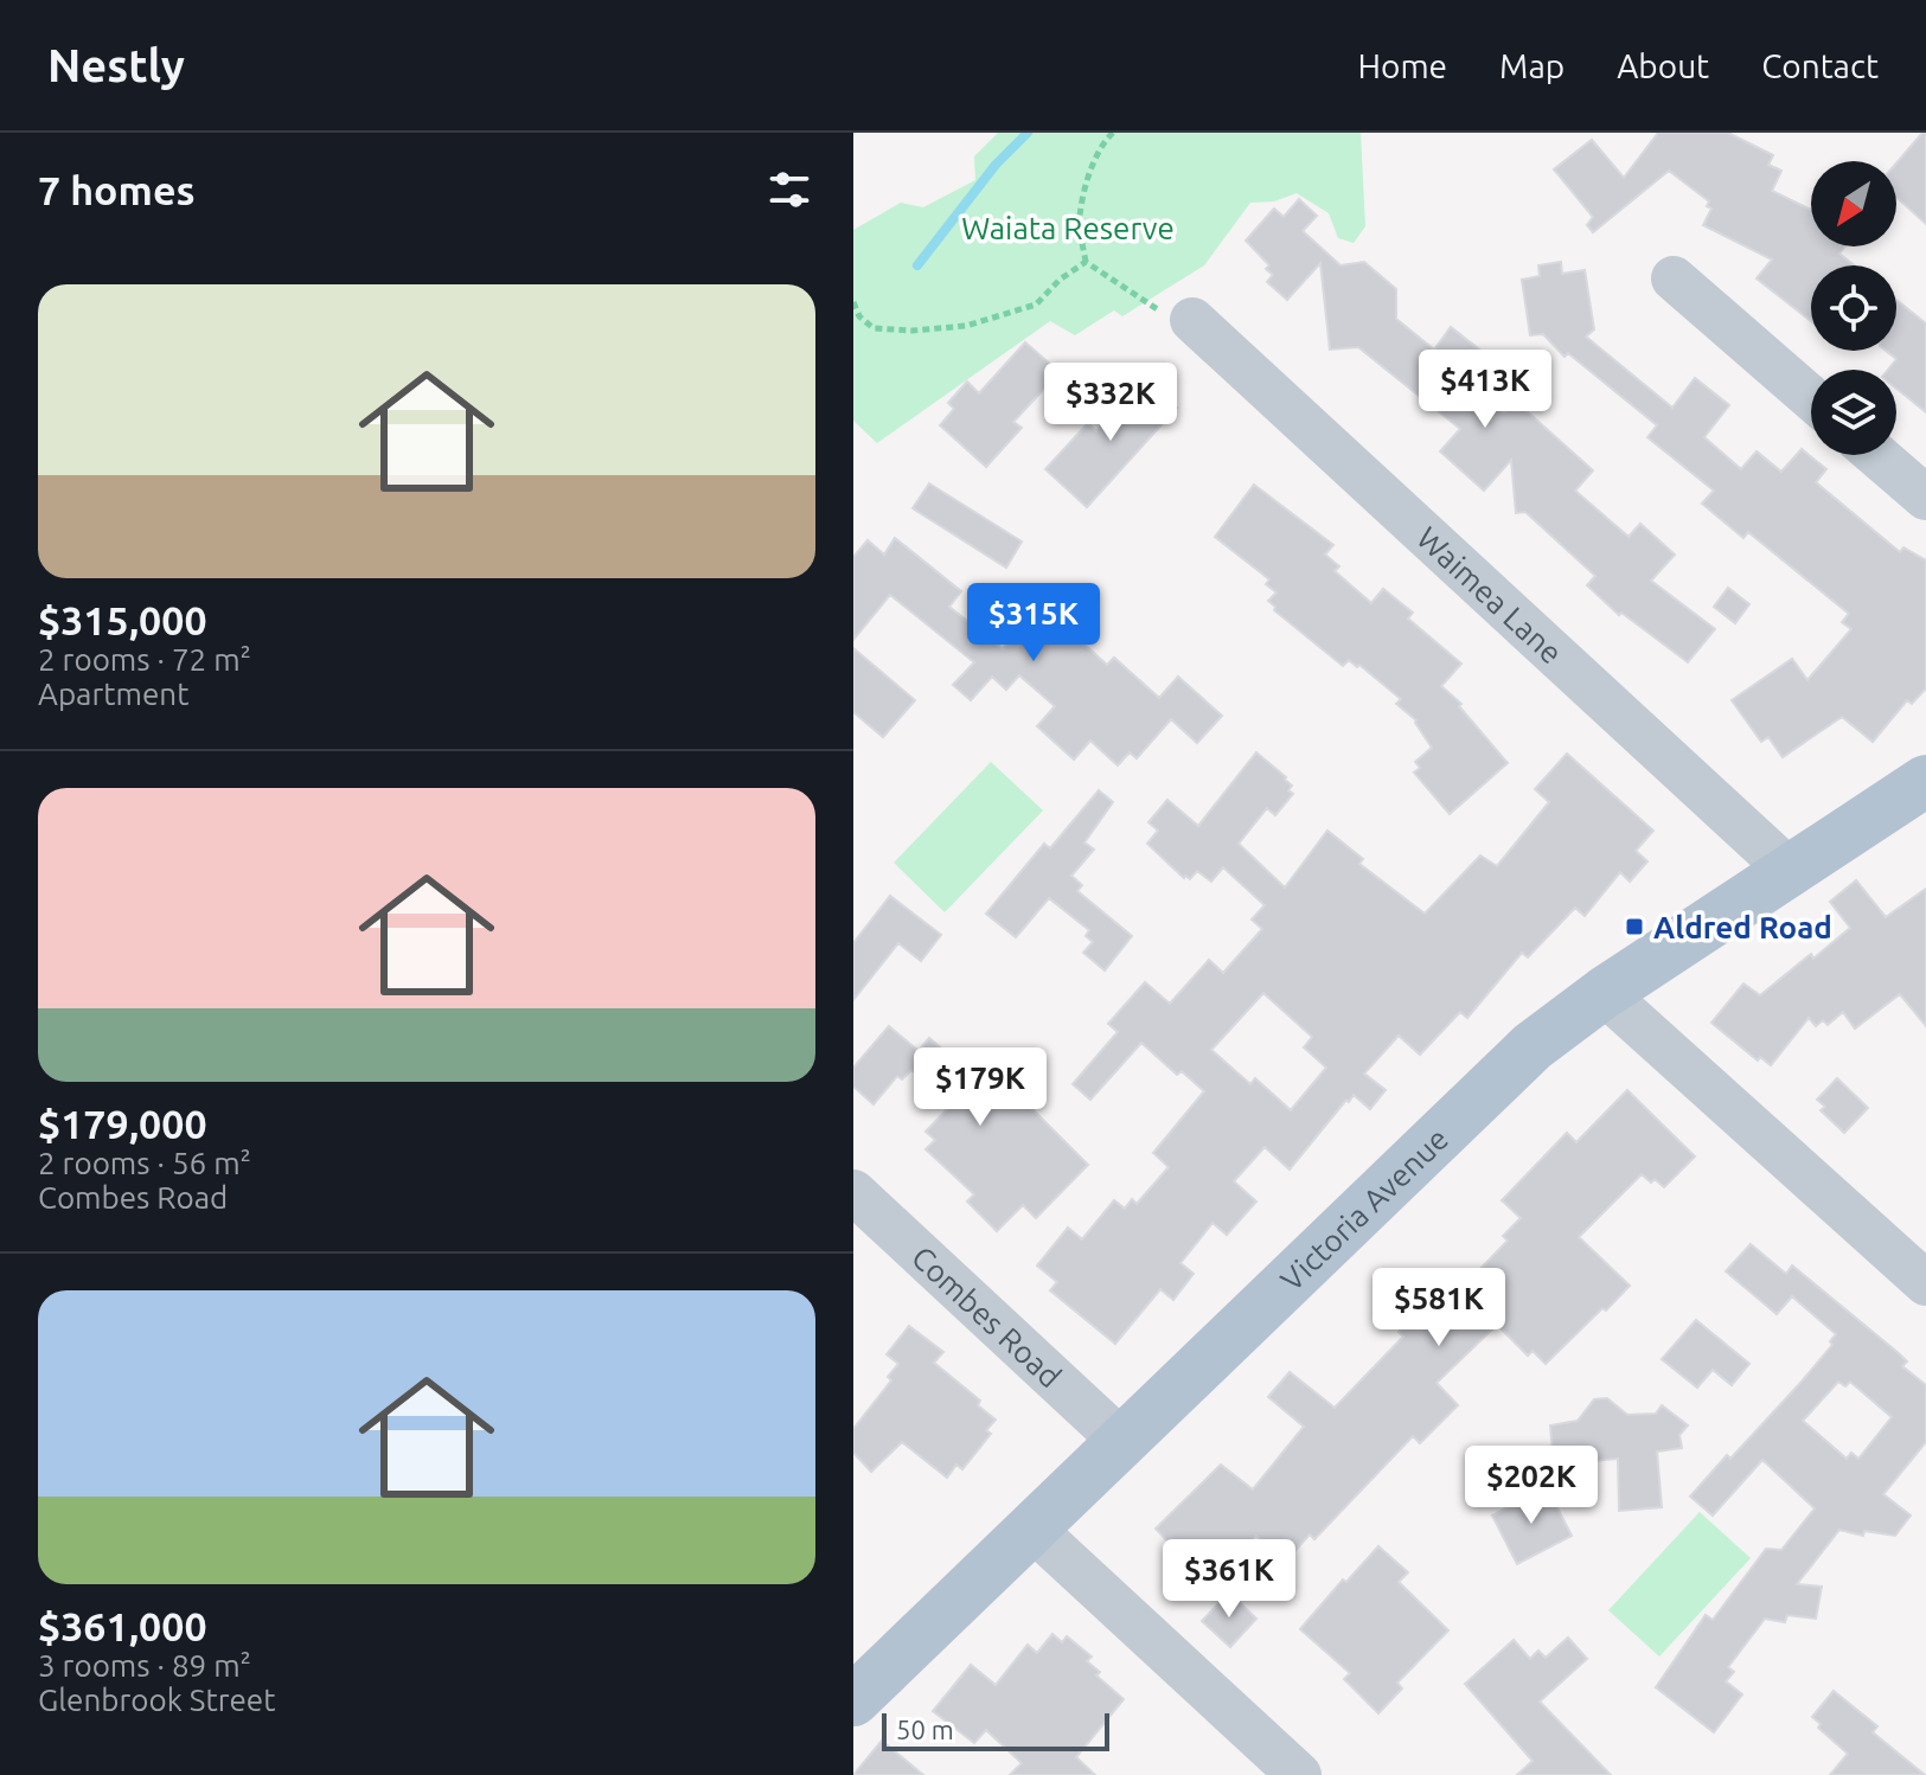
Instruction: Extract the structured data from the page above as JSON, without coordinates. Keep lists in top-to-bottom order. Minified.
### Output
{"streets":{"main road":["Victoria Avenue"],"street":["Waimea Lane","Combes Road"]},"crossings":[["Waimea Lane","Victoria Avenue"],["Victoria Avenue","Combes Road"]],"parks":["Waiata Reserve"],"places":{"transit":["Aldred Road"]},"scale_bar":"50 m","north":"bottom left","page":{"header":"Nestly","nav":["Home","Map","About","Contact"],"heading":"7 homes","list":[{"name":"$315,000","note":"2 rooms · 72 m² · Apartment"},{"name":"$179,000","note":"2 rooms · 56 m² · Combes Road"},{"name":"$361,000","note":"3 rooms · 89 m² · Glenbrook Street"}],"price":["$413K","$332K","$315K","$179K","$581K","$202K","$361K"],"scale":"50 m"}}
